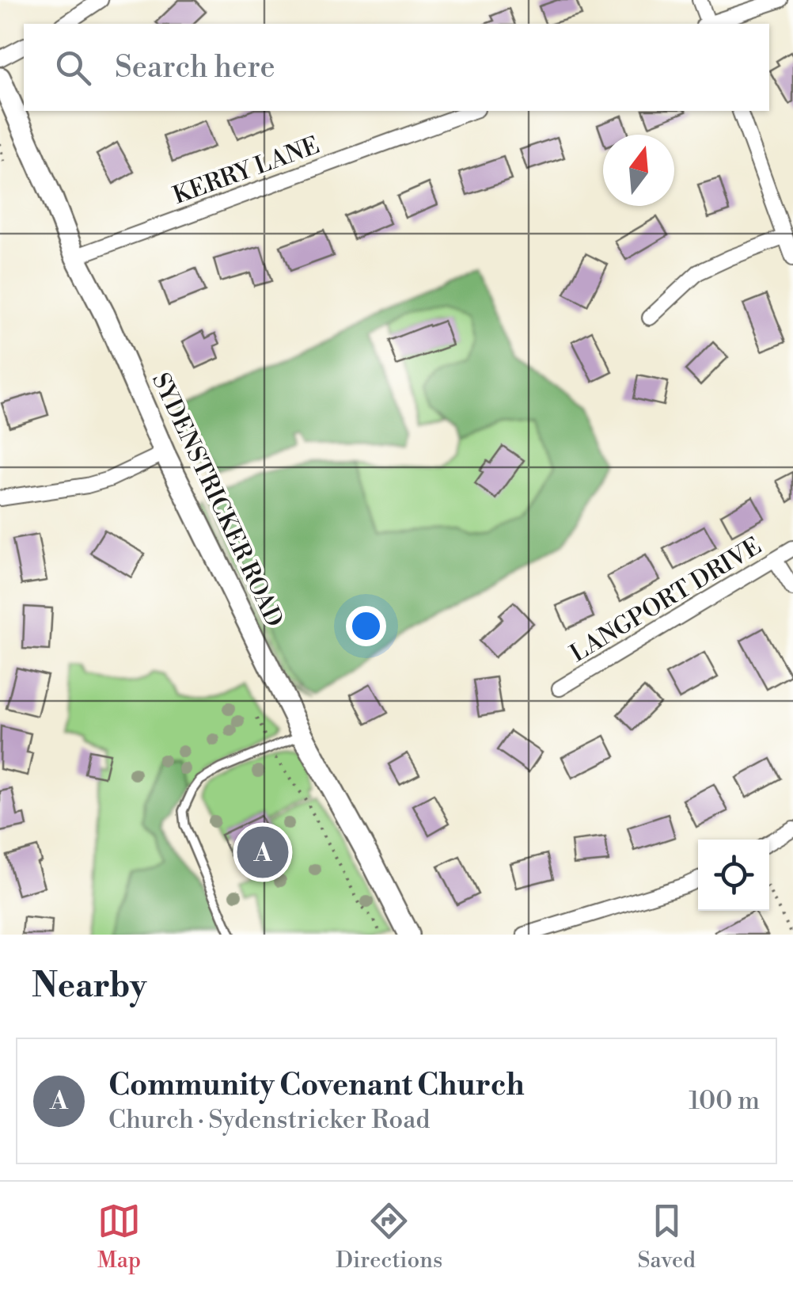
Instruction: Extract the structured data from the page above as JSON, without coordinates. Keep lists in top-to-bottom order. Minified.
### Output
{"streets":{"main road":["SYDENSTRICKER ROAD"],"street":["KERRY LANE","LANGPORT DRIVE"]},"crossings":[["KERRY LANE","SYDENSTRICKER ROAD"]],"north":"top","page":{"search":"Search here","pins":"A","heading":"Nearby","list":[{"mark":"A","name":"Community Covenant Church","note":"Church · Sydenstricker Road","value":"100 m"}],"nav":["Map","Directions","Saved"]}}
